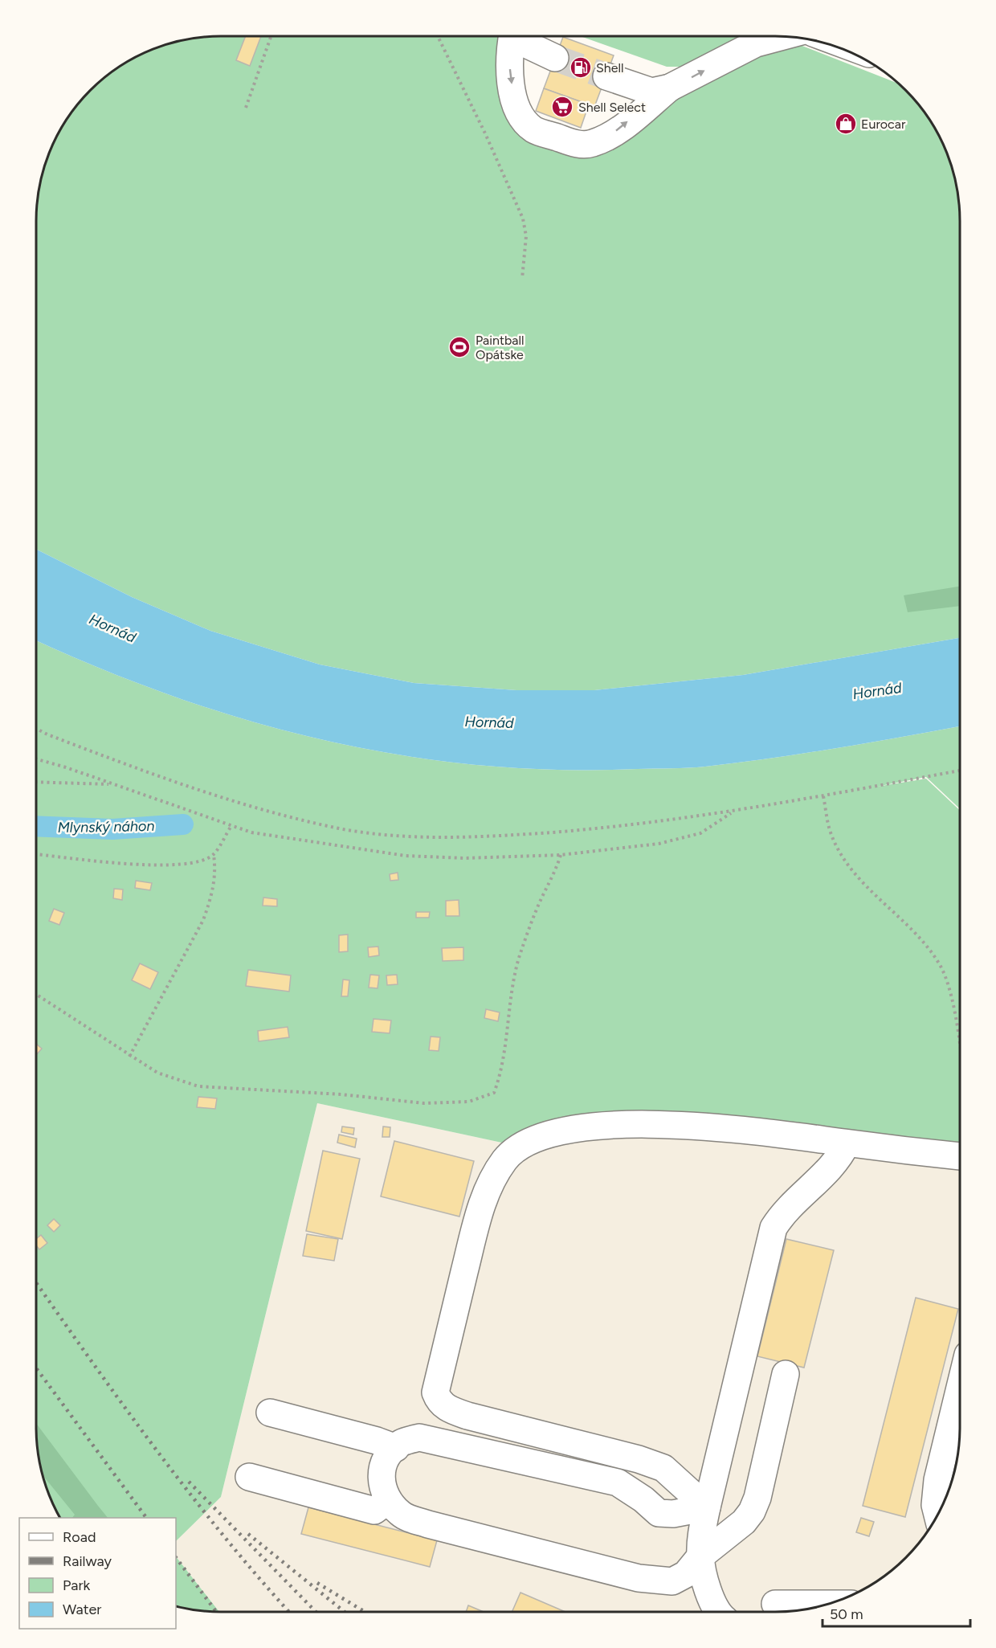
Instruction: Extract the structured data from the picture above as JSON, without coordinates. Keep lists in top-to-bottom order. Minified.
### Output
{"water":["Hornád","Mlynský náhon"],"places":{"fuel station":["Shell"],"supermarket":["Shell Select"],"shop":["Eurocar"],"sports":["Paintball Opátske"]},"legend":["Road","Railway","Park","Water"],"scale_bar":"50 m"}
